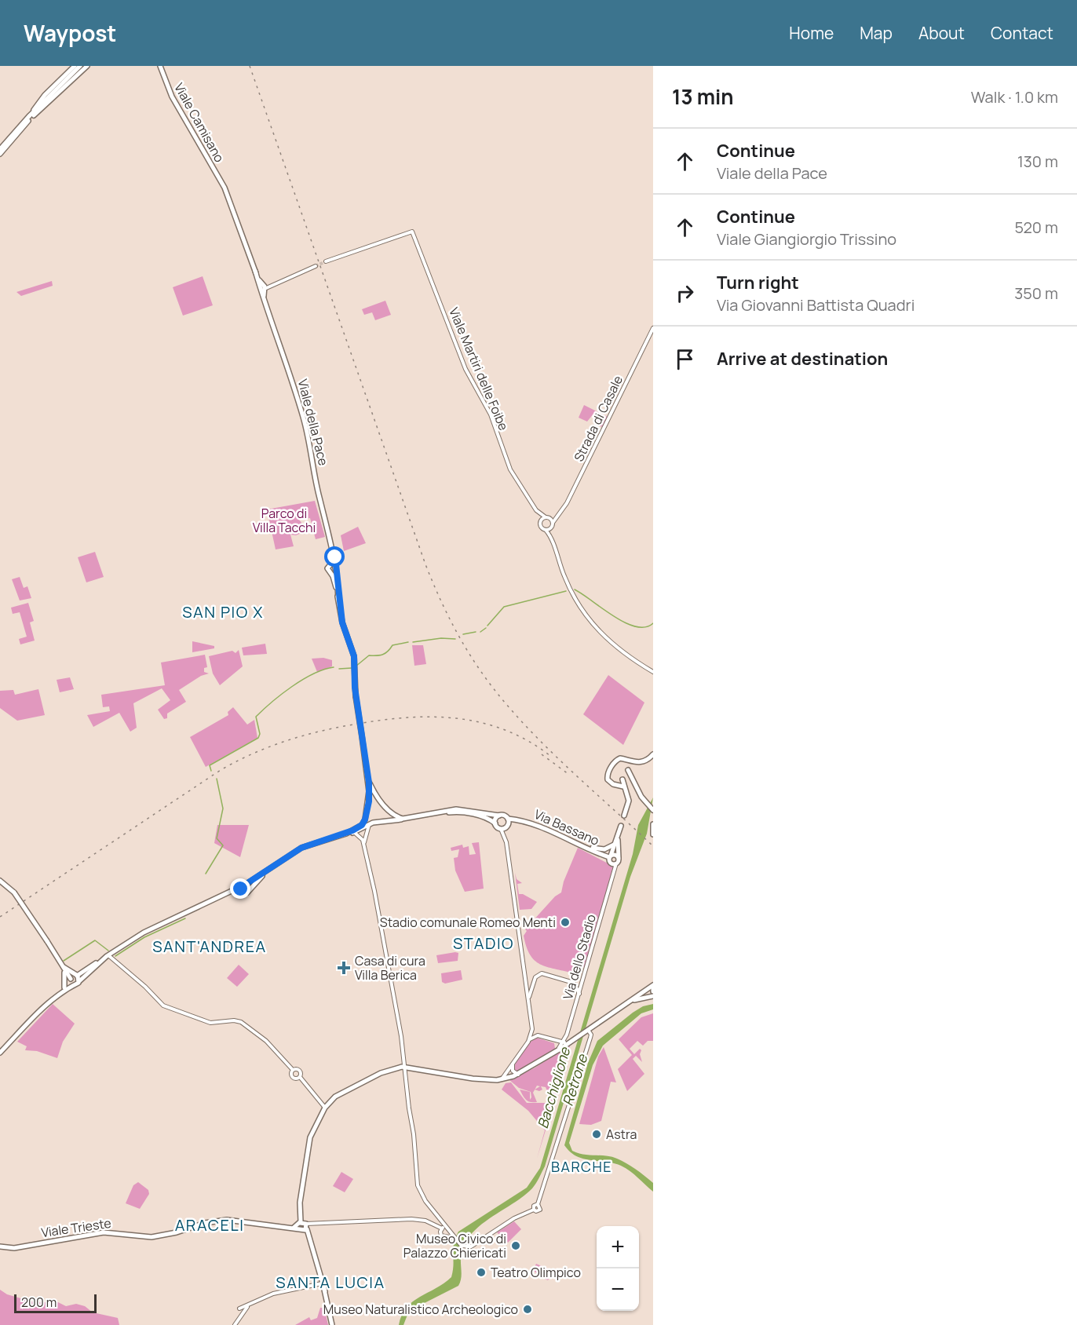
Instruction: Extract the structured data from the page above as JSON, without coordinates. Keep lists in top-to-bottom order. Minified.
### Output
{"streets":{"main road":["Viale Camisano","Viale della Pace","Via Bassano","Via dello Stadio","Viale Trieste"],"street":["Viale Martiri delle Foibe","Strada di Casale"]},"crossings":[["Viale Camisano","Viale della Pace"],["Viale Martiri delle Foibe","Strada di Casale"],["Via Bassano","Via dello Stadio"]],"districts":["SAN PIO X","STADIO","SANT'ANDREA","BARCHE","ARACELI","SANTA LUCIA"],"water":["Retrone","Bacchiglione"],"parks":["Parco di Villa Tacchi"],"places":{"other":["Stadio comunale Romeo Menti","Astra","Museo Civico di Palazzo Chiericati","Teatro Olimpico","Museo Naturalistico Archeologico"],"health":["Casa di cura Villa Berica"]},"scale_bar":"200 m","page":{"header":"Waypost","nav":["Home","Map","About","Contact"],"heading":["13 min","Walk · 1.0 km"],"list":[["Continue","Viale della Pace","130 m"],["Continue","Viale Giangiorgio Trissino","520 m"],["Turn right","Via Giovanni Battista Quadri","350 m"],"Arrive at destination"],"map_buttons":["+","−"],"scale":"200 m"}}
